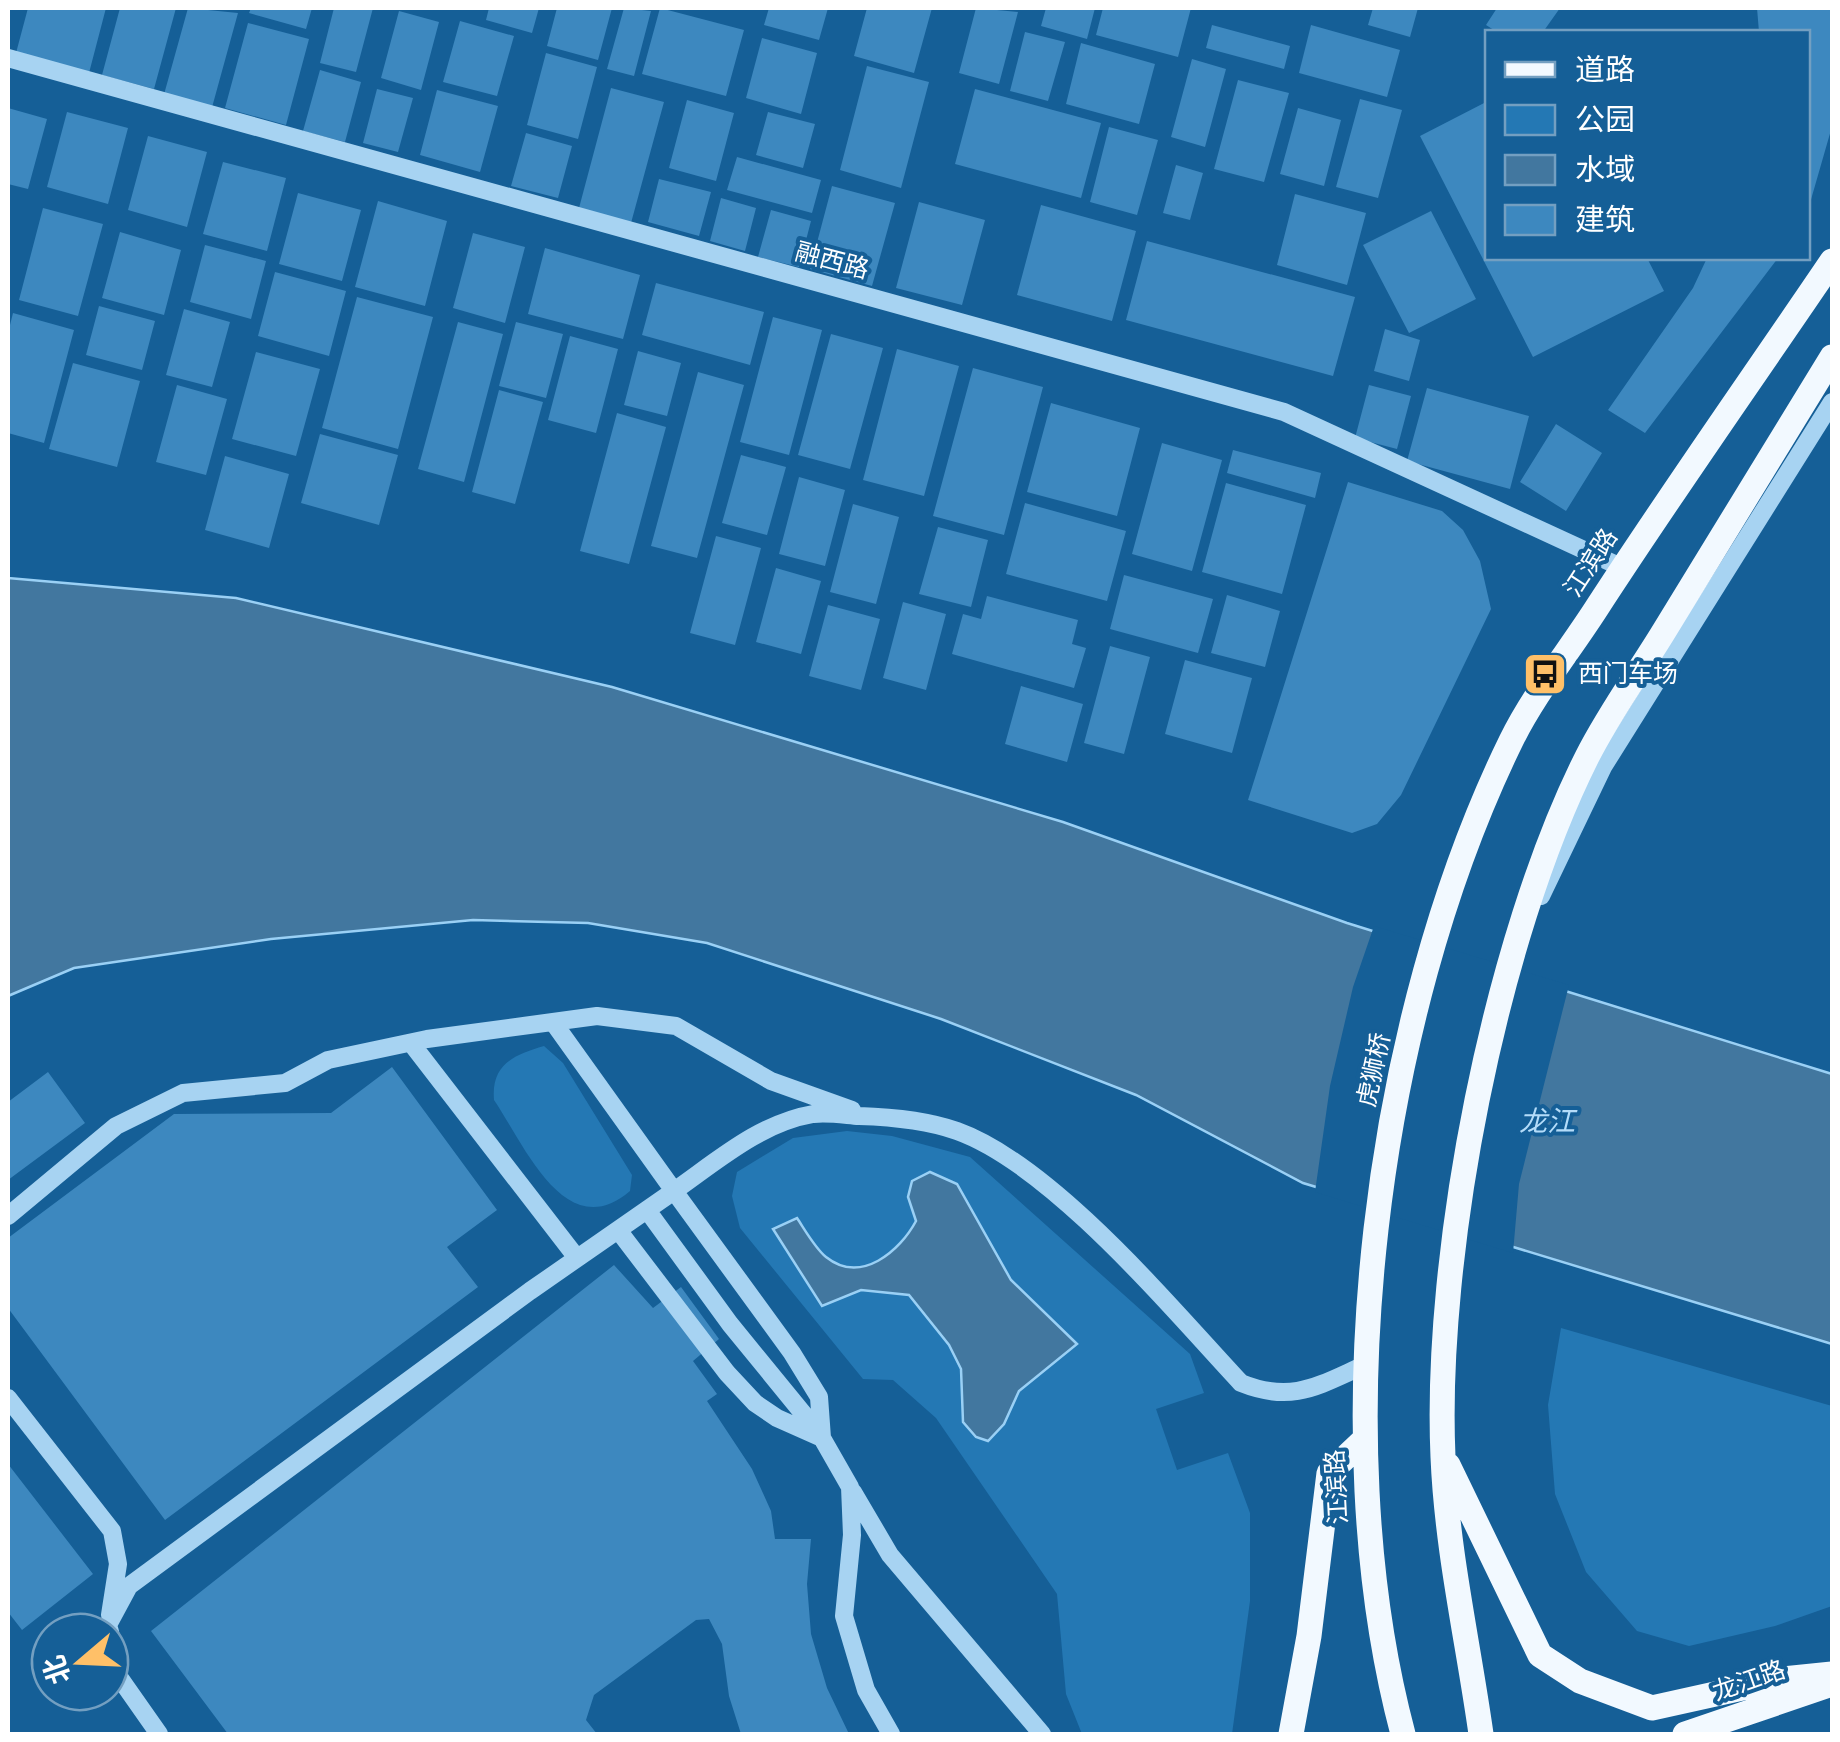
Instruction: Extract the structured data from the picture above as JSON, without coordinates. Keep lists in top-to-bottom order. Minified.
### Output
{"streets":{"main road":["江滨路","虎狮桥","龙江路"],"street":["融西路"]},"crossings":[["融西路","江滨路"],["江滨路","虎狮桥"]],"water":["龙江"],"places":{"bus stop":["西门车场"]},"legend":["道路","公园","水域","建筑"],"north":"left"}
